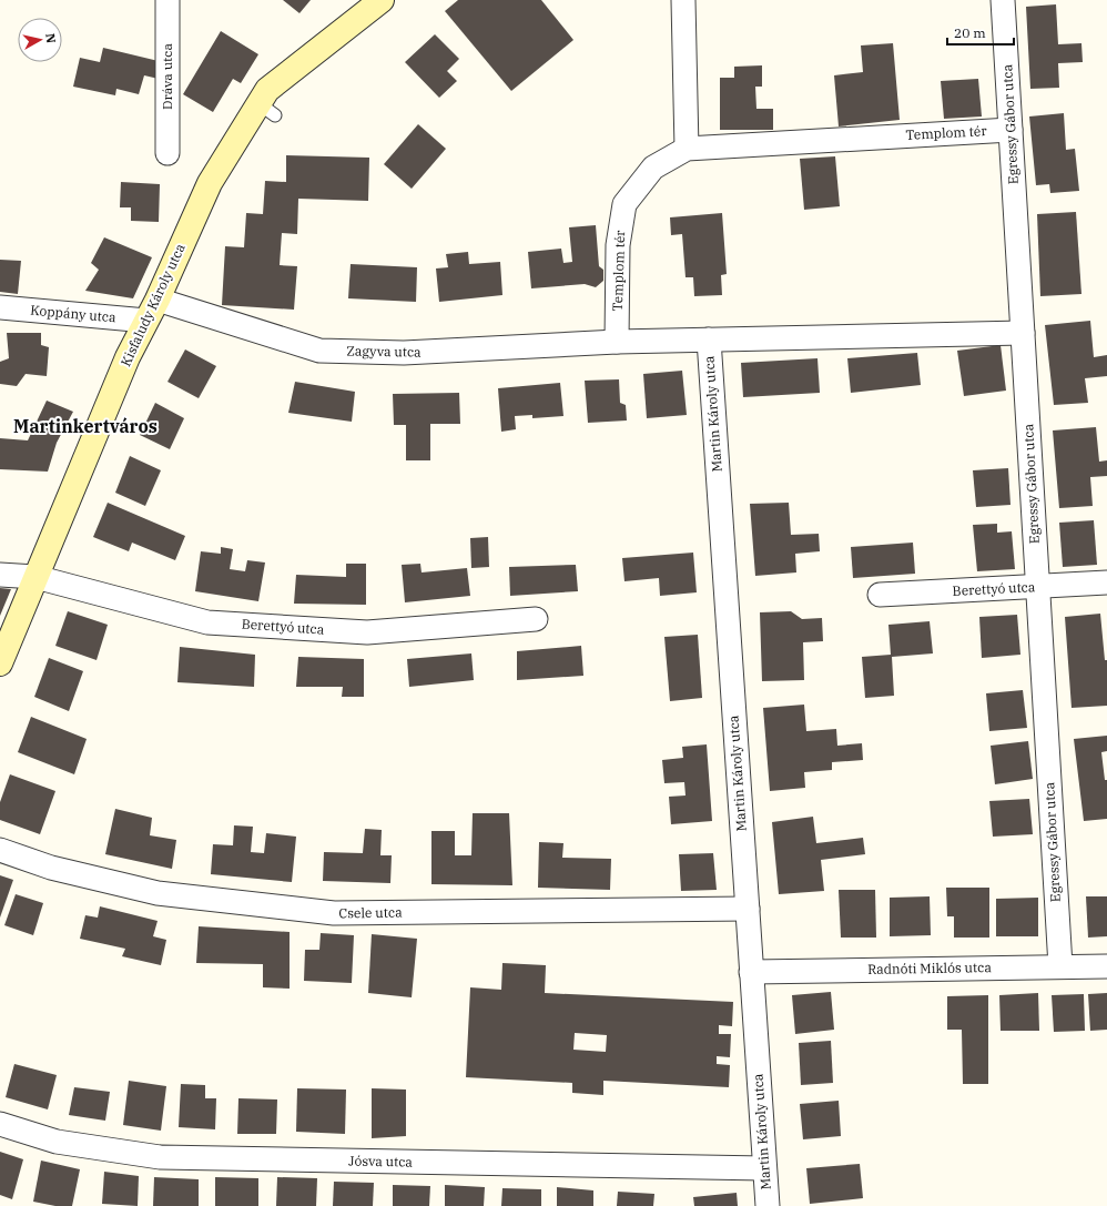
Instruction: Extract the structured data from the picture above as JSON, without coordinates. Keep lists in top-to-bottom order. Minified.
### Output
{"streets":{"main road":["Kisfaludy Károly utca"],"street":["Dráva utca","Egressy Gábor utca","Templom tér","Koppány utca","Zagyva utca","Martin Károly utca","Berettyó utca","Csele utca","Radnóti Miklós utca","Jósva utca"]},"crossings":[["Egressy Gábor utca","Templom tér"],["Egressy Gábor utca","Berettyó utca"],["Egressy Gábor utca","Radnóti Miklós utca"],["Templom tér","Zagyva utca"],["Kisfaludy Károly utca","Koppány utca"],["Kisfaludy Károly utca","Zagyva utca"],["Kisfaludy Károly utca","Berettyó utca"],["Martin Károly utca","Csele utca"],["Martin Károly utca","Radnóti Miklós utca"],["Martin Károly utca","Jósva utca"]],"districts":["Martinkertváros"],"scale_bar":"20 m","north":"right"}
